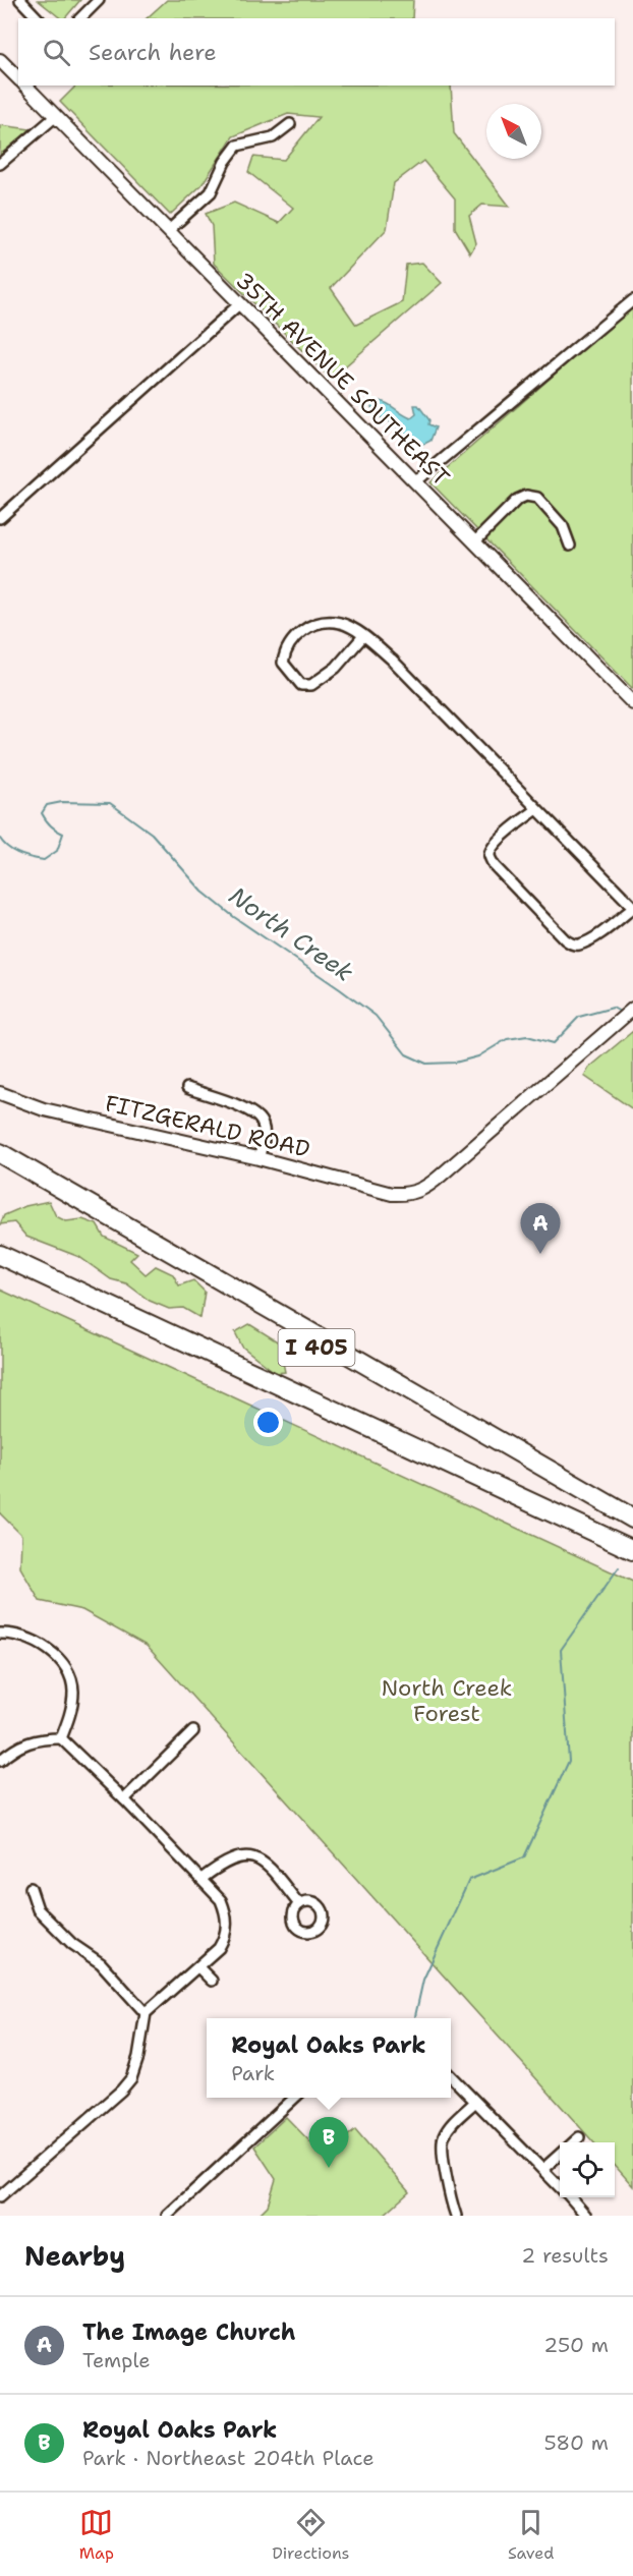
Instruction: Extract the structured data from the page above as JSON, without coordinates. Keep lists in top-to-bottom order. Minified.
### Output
{"streets":{"highway":["I 405"],"street":["35TH AVENUE SOUTHEAST","FITZGERALD ROAD"]},"water":["North Creek"],"parks":["North Creek Forest"],"north":"top left","page":{"search":"Search here","pins":["A","B"],"popup":["Royal Oaks Park","Park"],"heading":["Nearby","2 results"],"list":[{"mark":"A","name":"The Image Church","note":"Temple","value":"250 m"},{"mark":"B","name":"Royal Oaks Park","note":"Park · Northeast 204th Place","value":"580 m"}],"nav":["Map","Directions","Saved"]}}
